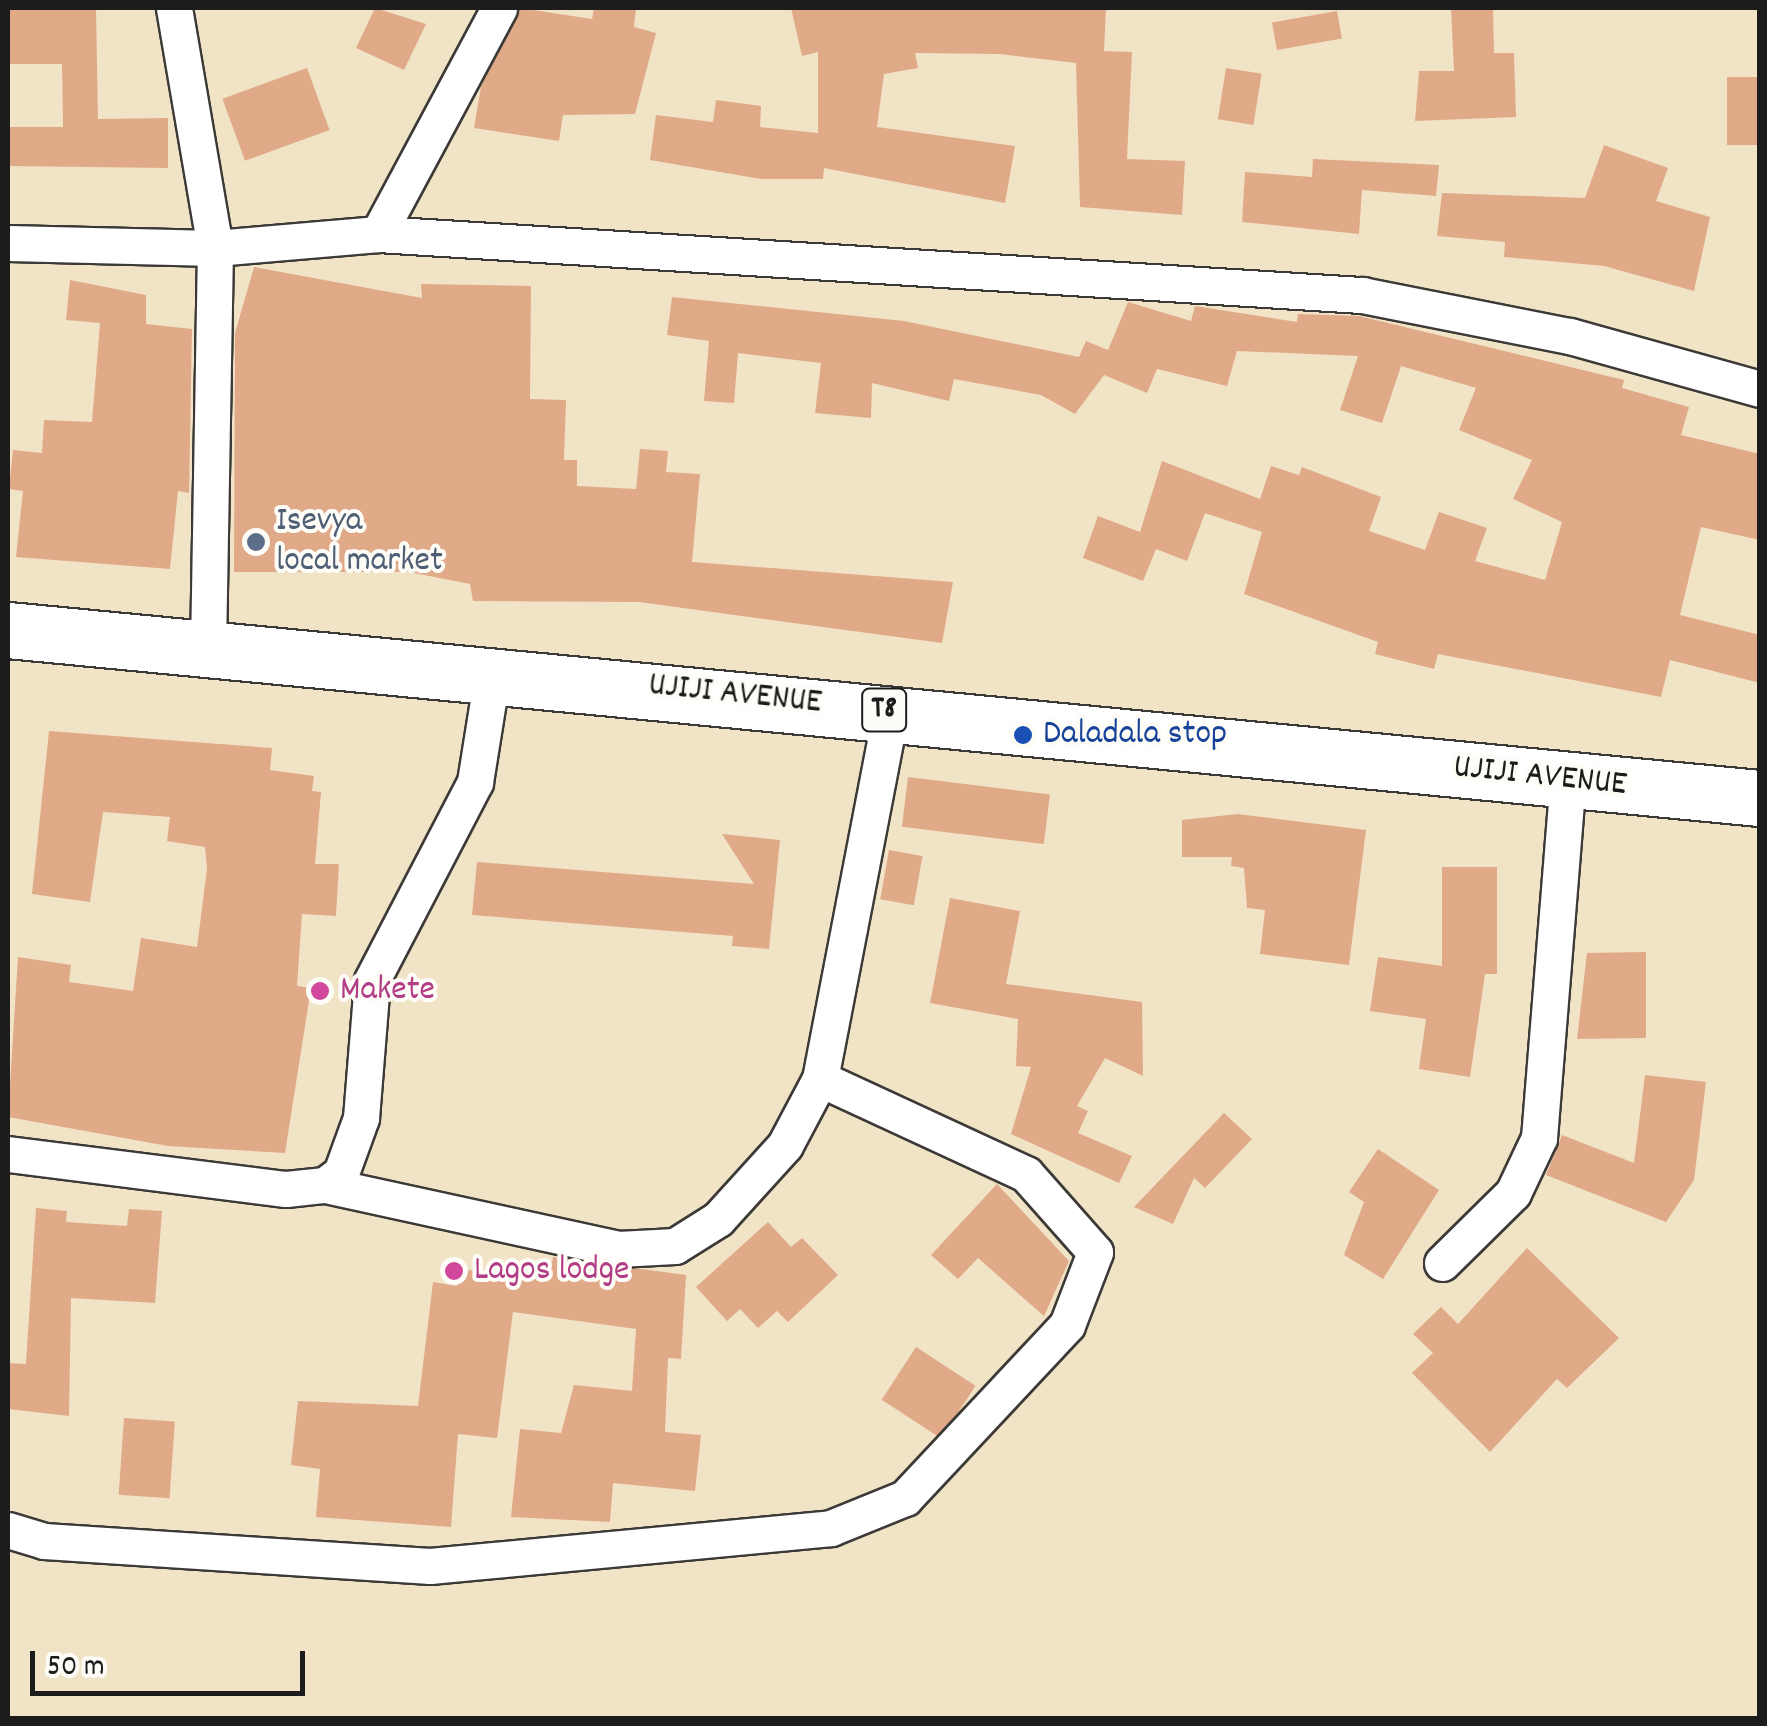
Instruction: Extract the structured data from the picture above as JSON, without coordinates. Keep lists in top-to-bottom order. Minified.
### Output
{"streets":{"highway":["UJIJI AVENUE","T8"]},"places":["Isevya local market","Daladala stop","Makete","Lagos lodge"],"scale_bar":"50 m"}
